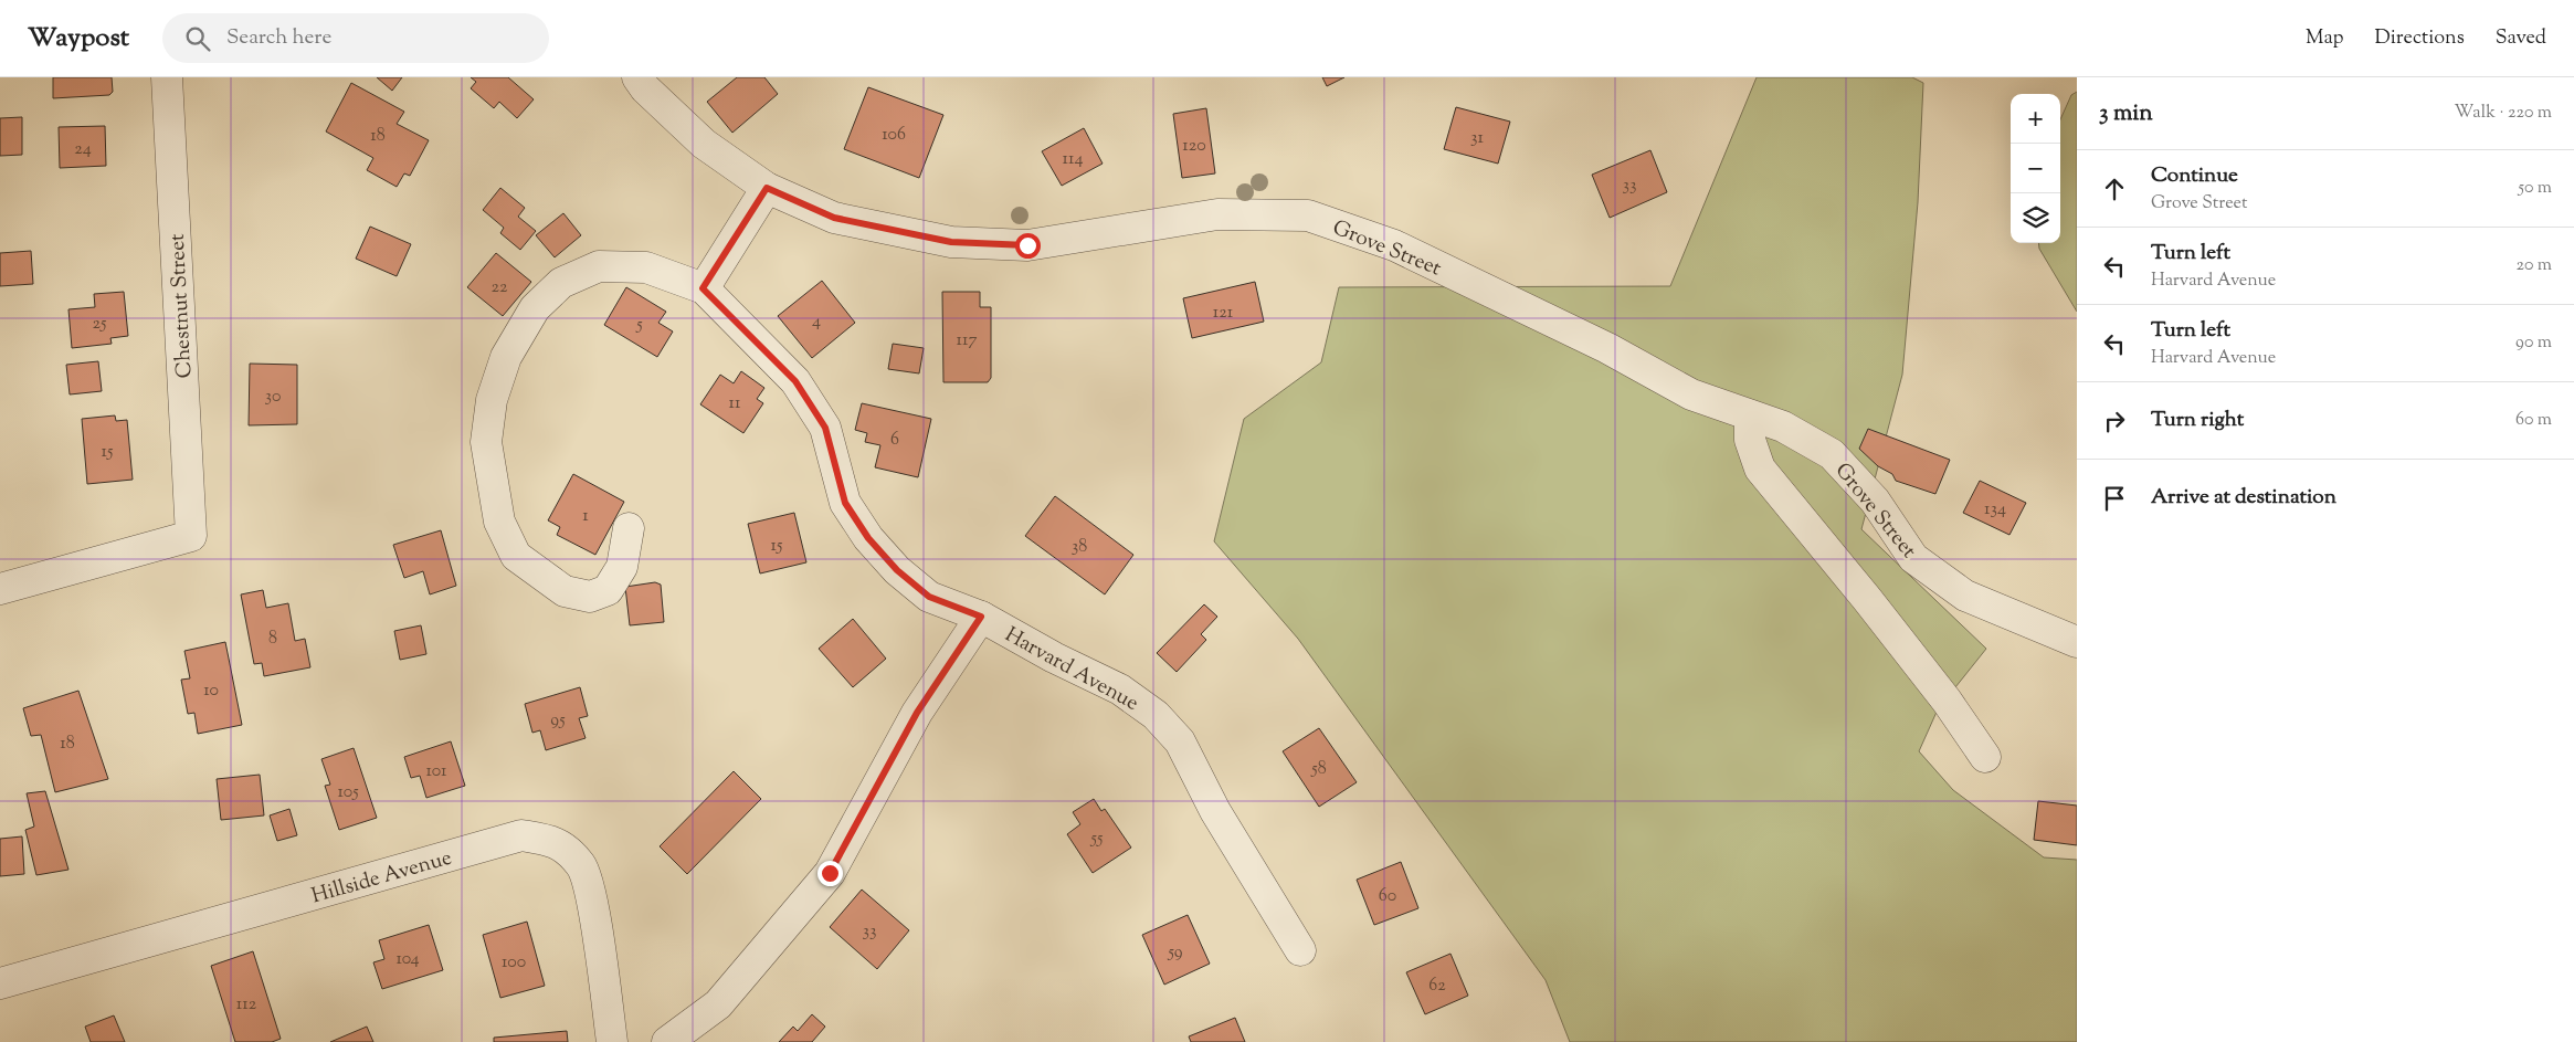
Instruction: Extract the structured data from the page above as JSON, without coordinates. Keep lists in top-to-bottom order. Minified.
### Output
{"streets":{"street":["Grove Street","Chestnut Street","Harvard Avenue","Hillside Avenue"]},"house_numbers":["106","18","31","120","24","114","33","22","121","4","25","5","117","30","11","6","15","134","1","15","38","8","10","95","18","58","101","105","55","60","33","59","104","100","62","112"],"page":{"header":"Waypost","search":"Search here","nav":["Map","Directions","Saved"],"heading":["3 min","Walk · 220 m"],"map_buttons":["+","−"],"list":[["Continue","Grove Street","50 m"],["Turn left","Harvard Avenue","20 m"],["Turn left","Harvard Avenue","90 m"],["Turn right","60 m"],"Arrive at destination"]}}
